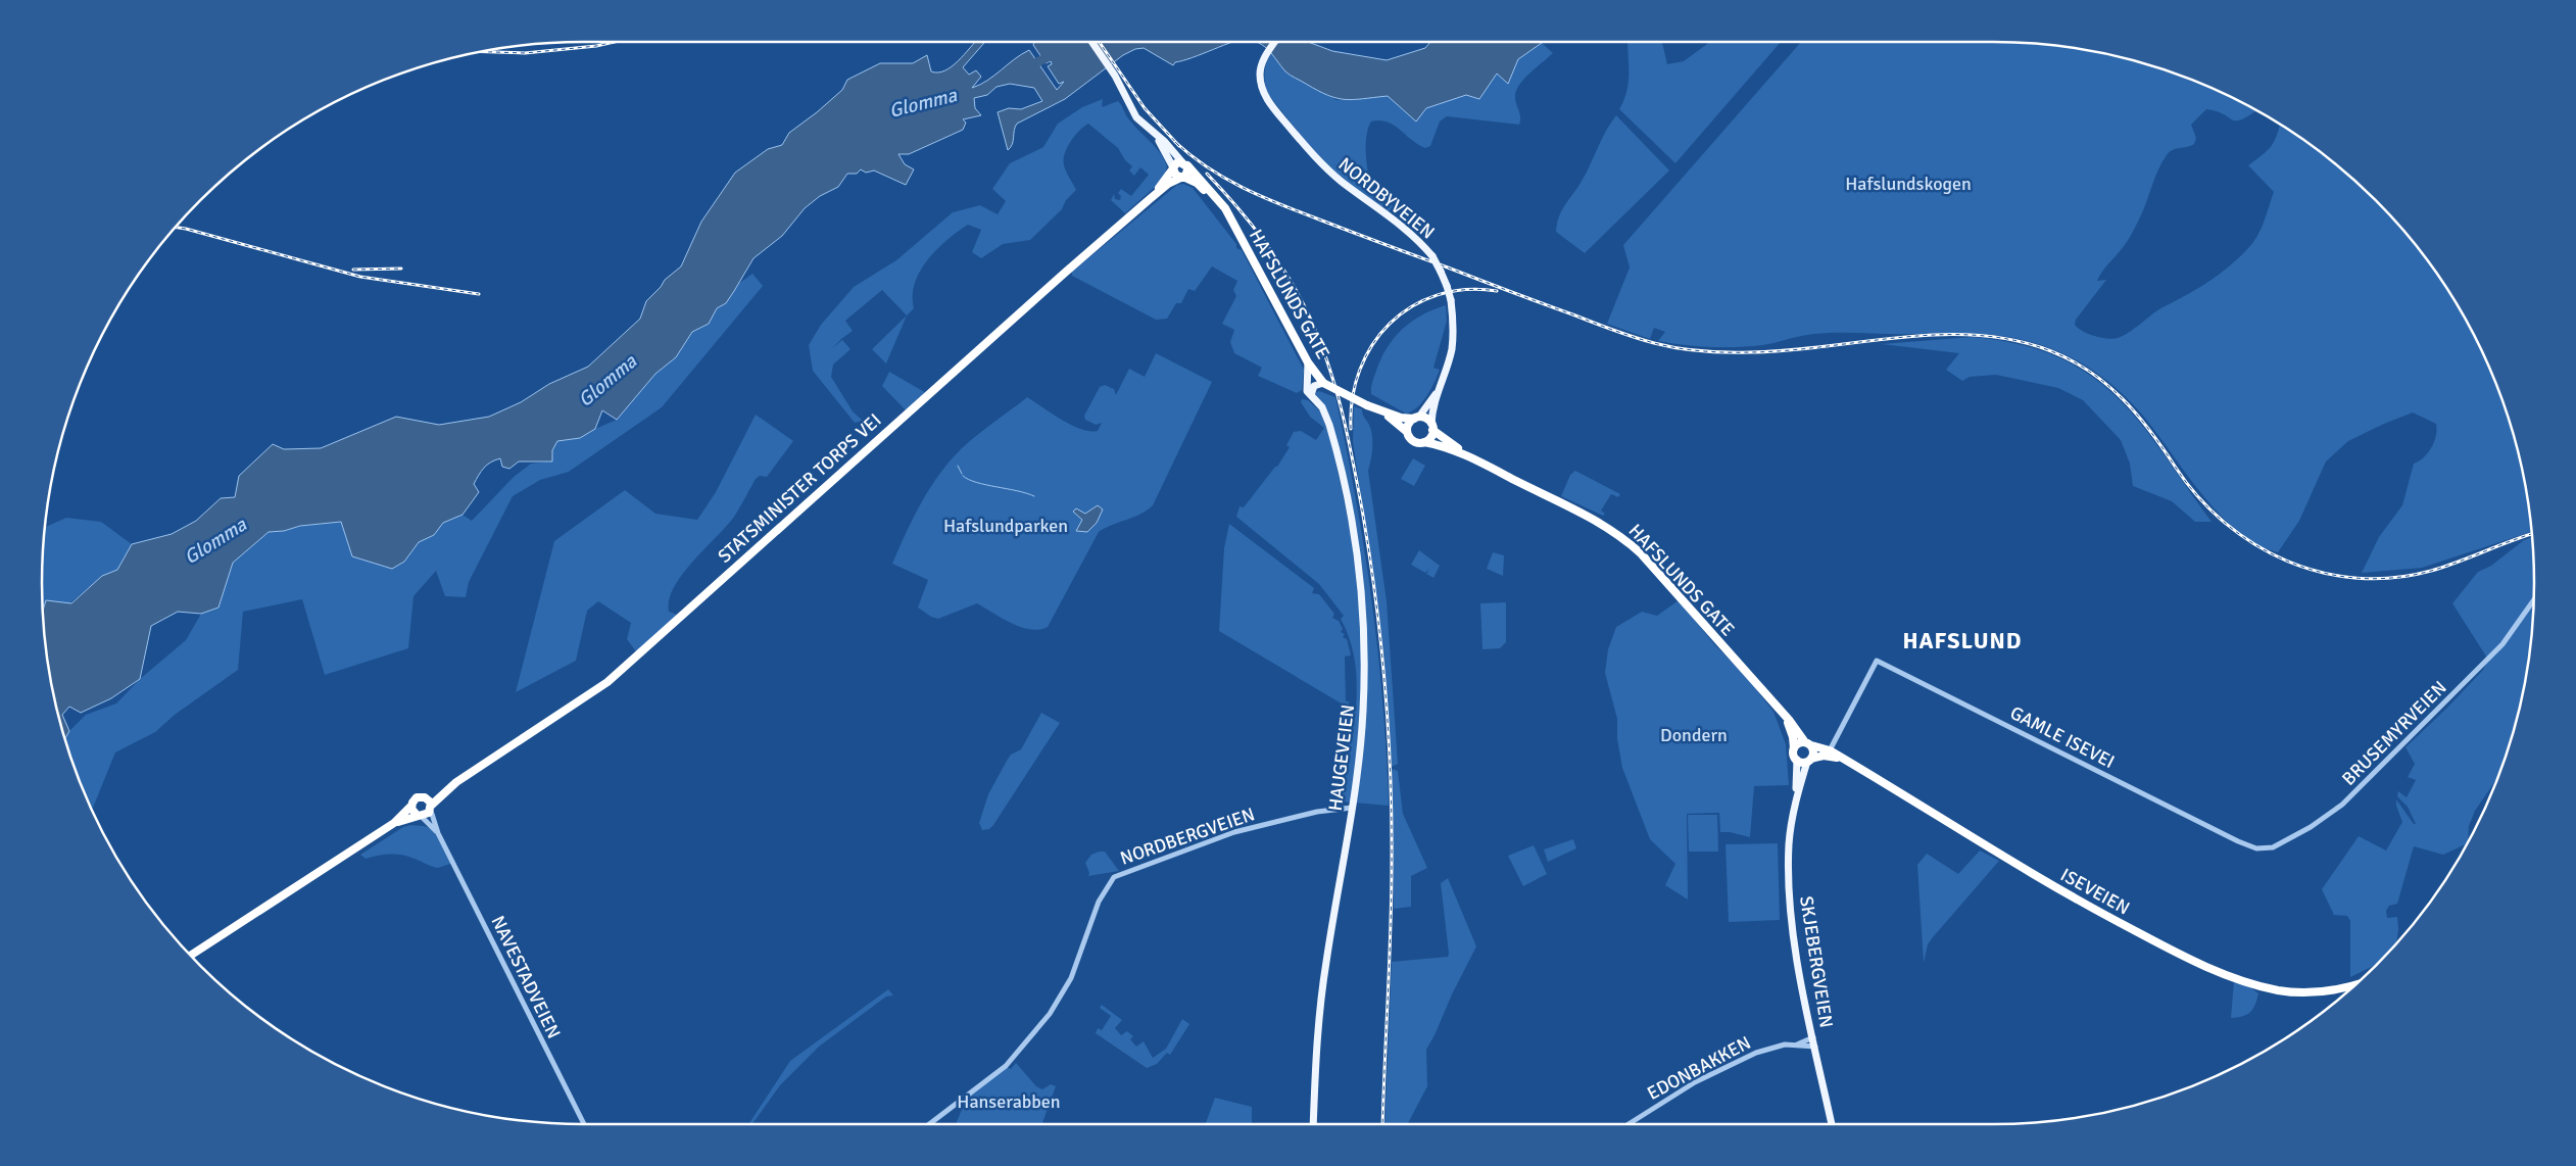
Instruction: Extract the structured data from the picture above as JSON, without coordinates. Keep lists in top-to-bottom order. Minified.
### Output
{"streets":{"highway":["HAFSLUNDS GATE","STATSMINISTER TORPS VEI","ISEVEIEN"],"main road":["NORDBYVEIEN","HAUGEVEIEN","SKJEBERGVEIEN"],"street":["BRUSEMYRVEIEN","GAMLE ISEVEI","NORDBERGVEIEN","NAVESTADVEIEN","EDONBAKKEN"]},"crossings":[["NORDBYVEIEN","HAFSLUNDS GATE"],["HAFSLUNDS GATE","STATSMINISTER TORPS VEI"],["HAFSLUNDS GATE","HAUGEVEIEN"],["HAFSLUNDS GATE","ISEVEIEN"],["HAFSLUNDS GATE","SKJEBERGVEIEN"],["STATSMINISTER TORPS VEI","NAVESTADVEIEN"],["BRUSEMYRVEIEN","GAMLE ISEVEI"],["GAMLE ISEVEI","ISEVEIEN"],["HAUGEVEIEN","NORDBERGVEIEN"],["ISEVEIEN","SKJEBERGVEIEN"],["SKJEBERGVEIEN","EDONBAKKEN"]],"districts":["HAFSLUND"],"water":["Glomma"],"parks":["Hafslundskogen","Hafslundparken","Dondern","Hanserabben"]}
